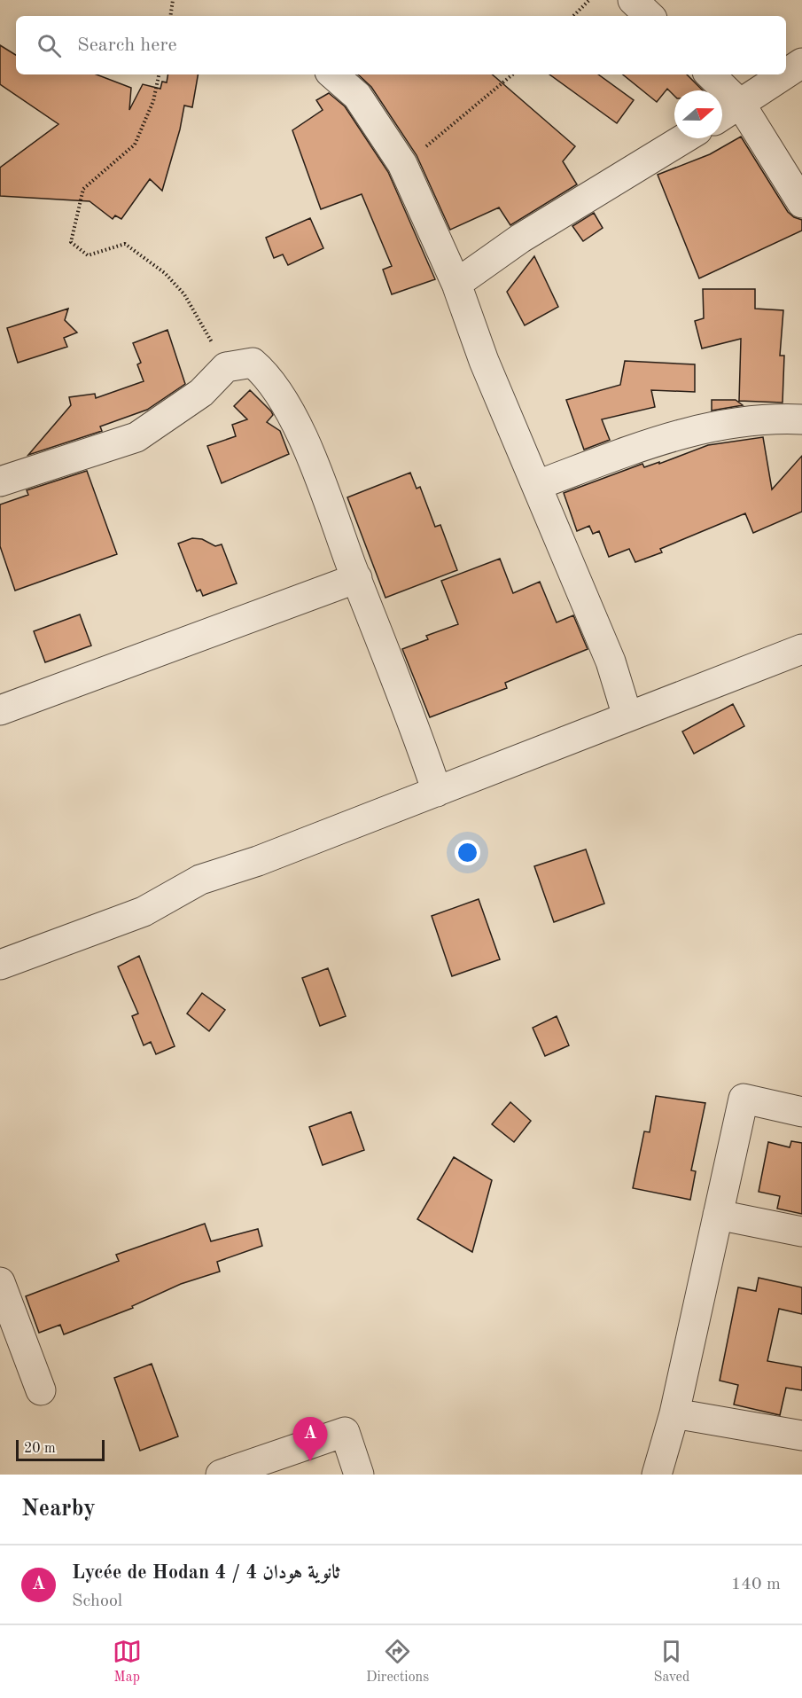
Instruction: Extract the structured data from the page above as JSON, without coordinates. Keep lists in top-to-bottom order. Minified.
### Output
{"scale_bar":"20 m","north":"right","page":{"search":"Search here","pins":"A","scale":"20 m","heading":"Nearby","list":[{"mark":"A","name":"Lycée de Hodan 4 / ثانوية هودان 4","note":"School","value":"140 m"}],"nav":["Map","Directions","Saved"]}}
